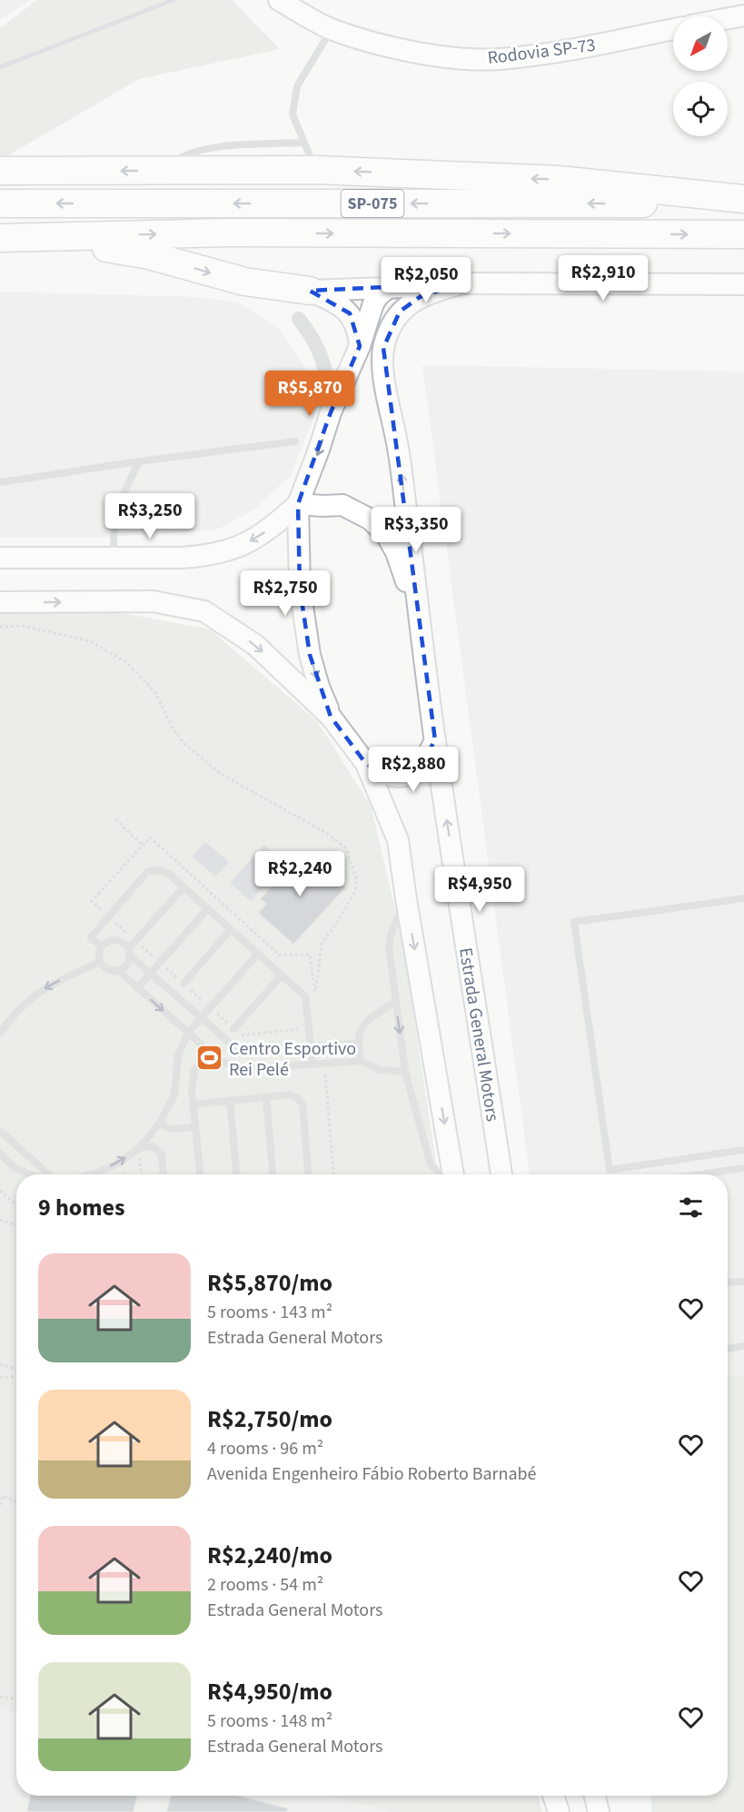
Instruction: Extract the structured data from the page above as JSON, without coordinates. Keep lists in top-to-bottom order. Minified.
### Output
{"streets":{"highway":["SP-075"],"main road":["Rodovia SP-73","Estrada General Motors"]},"places":{"sports":["Centro Esportivo Rei Pelé"]},"north":"bottom left","page":{"price":["R$2,910","R$2,050","R$5,870","R$3,250","R$3,350","R$2,750","R$2,880","R$2,240","R$4,950"],"heading":"9 homes","list":[{"name":"R$5,870/mo","note":"5 rooms · 143 m² · Estrada General Motors"},{"name":"R$2,750/mo","note":"4 rooms · 96 m² · Avenida Engenheiro Fábio Roberto Barnabé"},{"name":"R$2,240/mo","note":"2 rooms · 54 m² · Estrada General Motors"},{"name":"R$4,950/mo","note":"5 rooms · 148 m² · Estrada General Motors"}]}}
